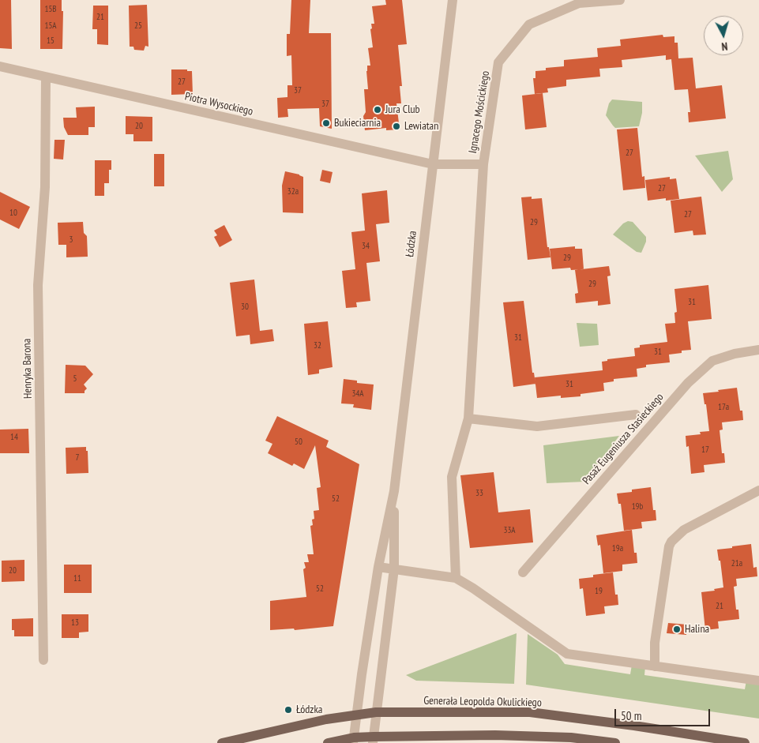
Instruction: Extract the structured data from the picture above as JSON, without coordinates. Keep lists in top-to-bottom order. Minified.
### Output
{"streets":{"main road":["Generała Leopolda Okulickiego"],"street":["Piotra Wysockiego","Ignacego Mościckiego","Łódzka","Henryka Barona","Pasaż Eugeniusza Stasieckiego"]},"crossings":[["Piotra Wysockiego","Ignacego Mościckiego"],["Piotra Wysockiego","Łódzka"],["Piotra Wysockiego","Henryka Barona"],["Ignacego Mościckiego","Łódzka"],["Łódzka","Generała Leopolda Okulickiego"]],"places":["Jura Club","Bukieciarnia","Lewiatan","Halina","Łódzka"],"house_numbers":["15B","21","15A","25","15","27","37","37","20","27","27","32a","10","27","29","3","34","29","29","31","30","31","32","31","5","31","34A","17a","14","50","17","7","33","52","19b","33A","19a","21a","20","11","52","19","21","13"],"scale_bar":"50 m","north":"bottom"}
